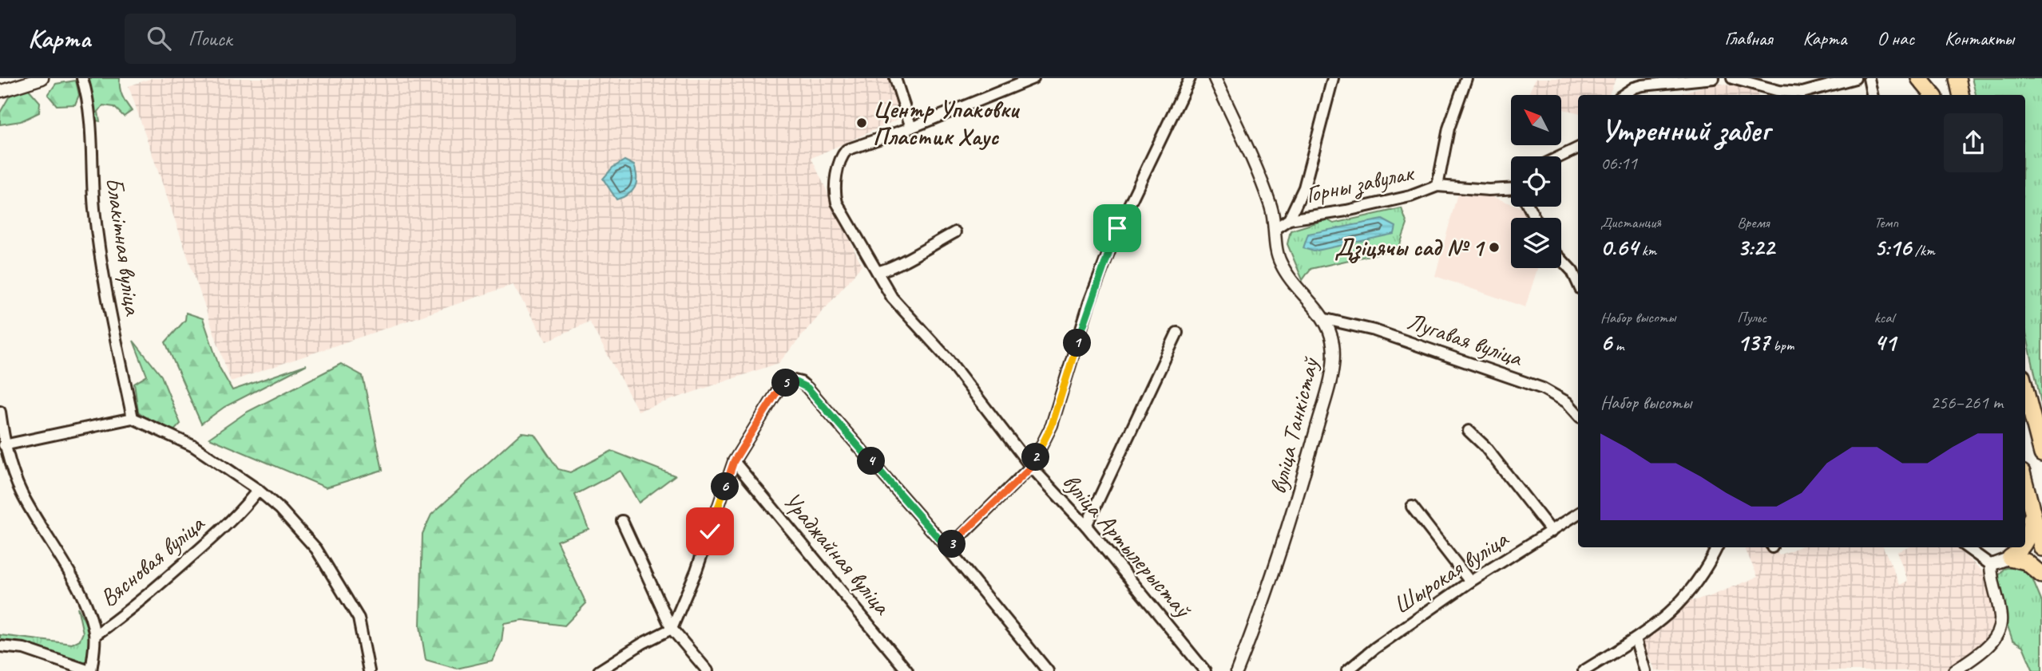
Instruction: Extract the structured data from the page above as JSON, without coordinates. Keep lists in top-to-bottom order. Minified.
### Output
{"streets":{"street":["Горны завулак","Блакітная вуліца","Лугавая вуліца","вуліца Танкістаў","вуліца Артылерыстаў","Ураджайная вуліца","Вясновая вуліца","Шырокая вуліца"]},"crossings":[["Лугавая вуліца","вуліца Танкістаў"]],"places":["Центр Упаковки Пластик Хаус","Дзіцячы сад № 1"],"north":"top left","page":{"header":"Карта","search":"Поиск","nav":["Главная","Карта","О нас","Контакты"],"heading":["Утренний забег","06:11"],"stats":[["Дистанция","0.64 km"],["Время","3:22"],["Темп","5:16 /km"],["Набор высоты","6 m"],["Пульс","137 bpm"],["kcal","41"]],"pins":["1","5","2","4","6","3"],"chart":["Набор высоты","256–261 m"]}}
